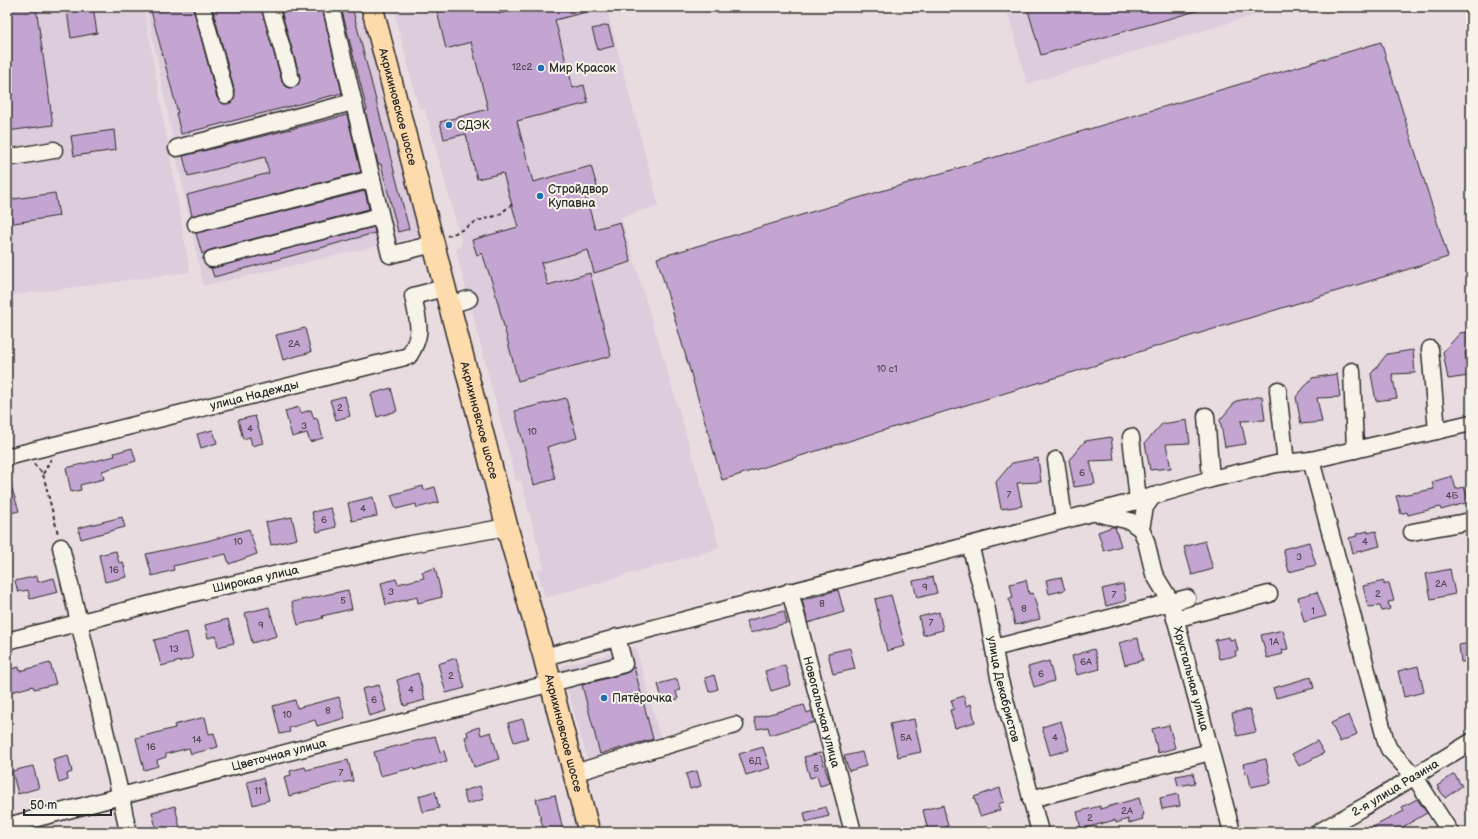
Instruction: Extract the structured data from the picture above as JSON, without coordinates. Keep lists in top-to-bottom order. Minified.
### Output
{"streets":{"main road":["Акрихиновское шоссе"],"street":["улица Надежды","Широкая улица","Хрустальная улица","улица Декабристов","Новогальская улица","Цветочная улица","2-я улица Разина"]},"crossings":[["Акрихиновское шоссе","улица Надежды"],["Акрихиновское шоссе","Широкая улица"],["Акрихиновское шоссе","Цветочная улица"]],"places":["Мир Красок","СДЭК","Стройдвор Купавна","Пятёрочка"],"house_numbers":["12с2","2А","10 с1","2","3","4","10","6","7","4Б","4","6","10","4","3","16","2А","9","3","2","7","5","8","8","1","7","9","1А","13","6А","6","2","4","6","8","10","5А","4","14","16","6Д","5","7","11","2А","2"],"scale_bar":"50 m"}
